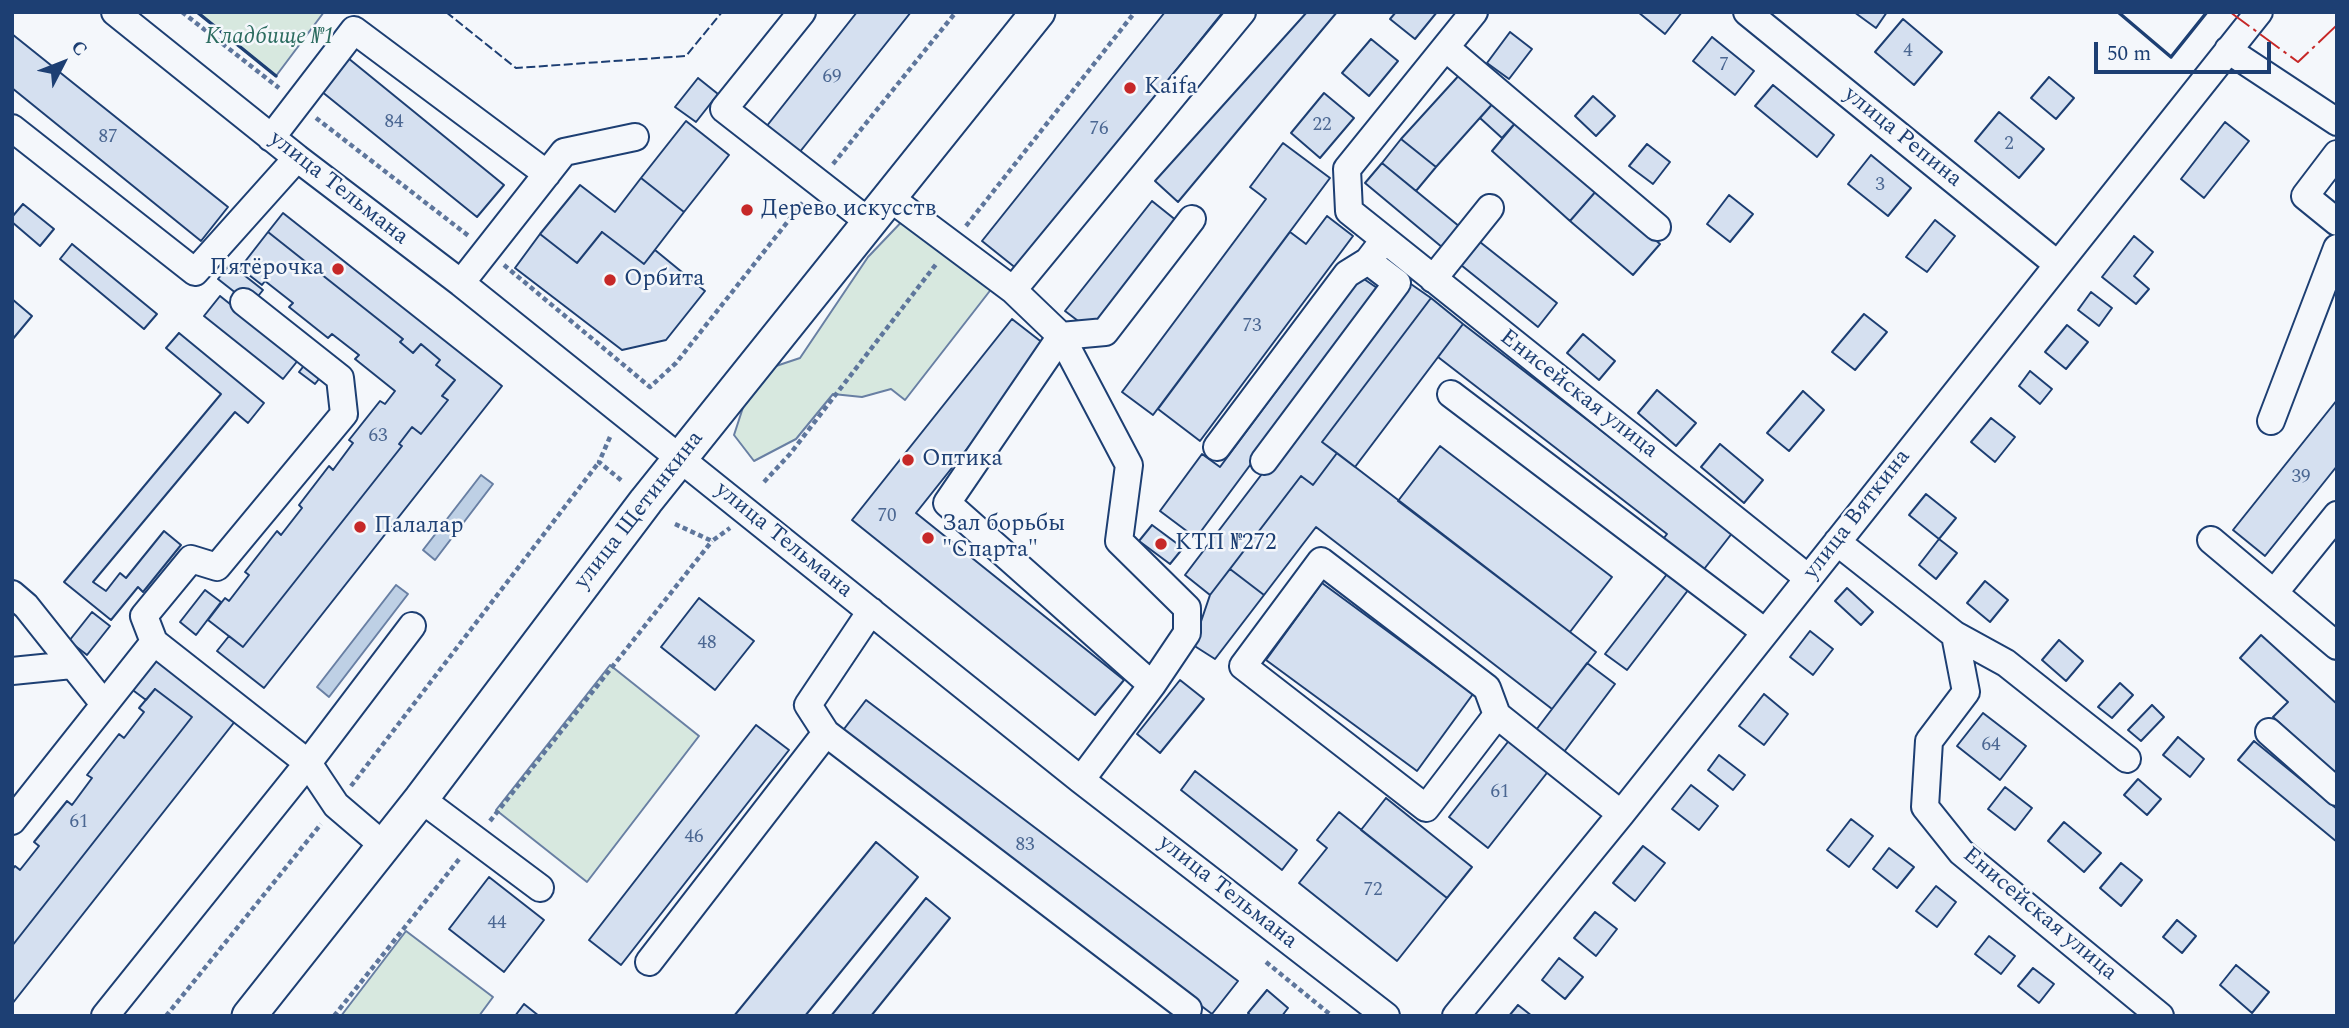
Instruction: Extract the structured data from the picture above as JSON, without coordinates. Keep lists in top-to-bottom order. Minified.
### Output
{"streets":{"main road":["улица Щетинкина"],"street":["улица Репина","улица Тельмана","Енисейская улица","улица Вяткина"]},"crossings":[["улица Репина","улица Вяткина"],["улица Тельмана","улица Щетинкина"],["Енисейская улица","улица Вяткина"]],"parks":["Кладбище №1"],"places":["Kaifa","Дерево искусств","Пятёрочка","Орбита","Оптика","Палалар","Зал борьбы \"Спарта\"","КТП №272"],"house_numbers":["4","7","69","84","22","76","87","2","3","73","63","39","70","48","64","61","61","46","83","72","44"],"scale_bar":"50 m","north":"top right"}
